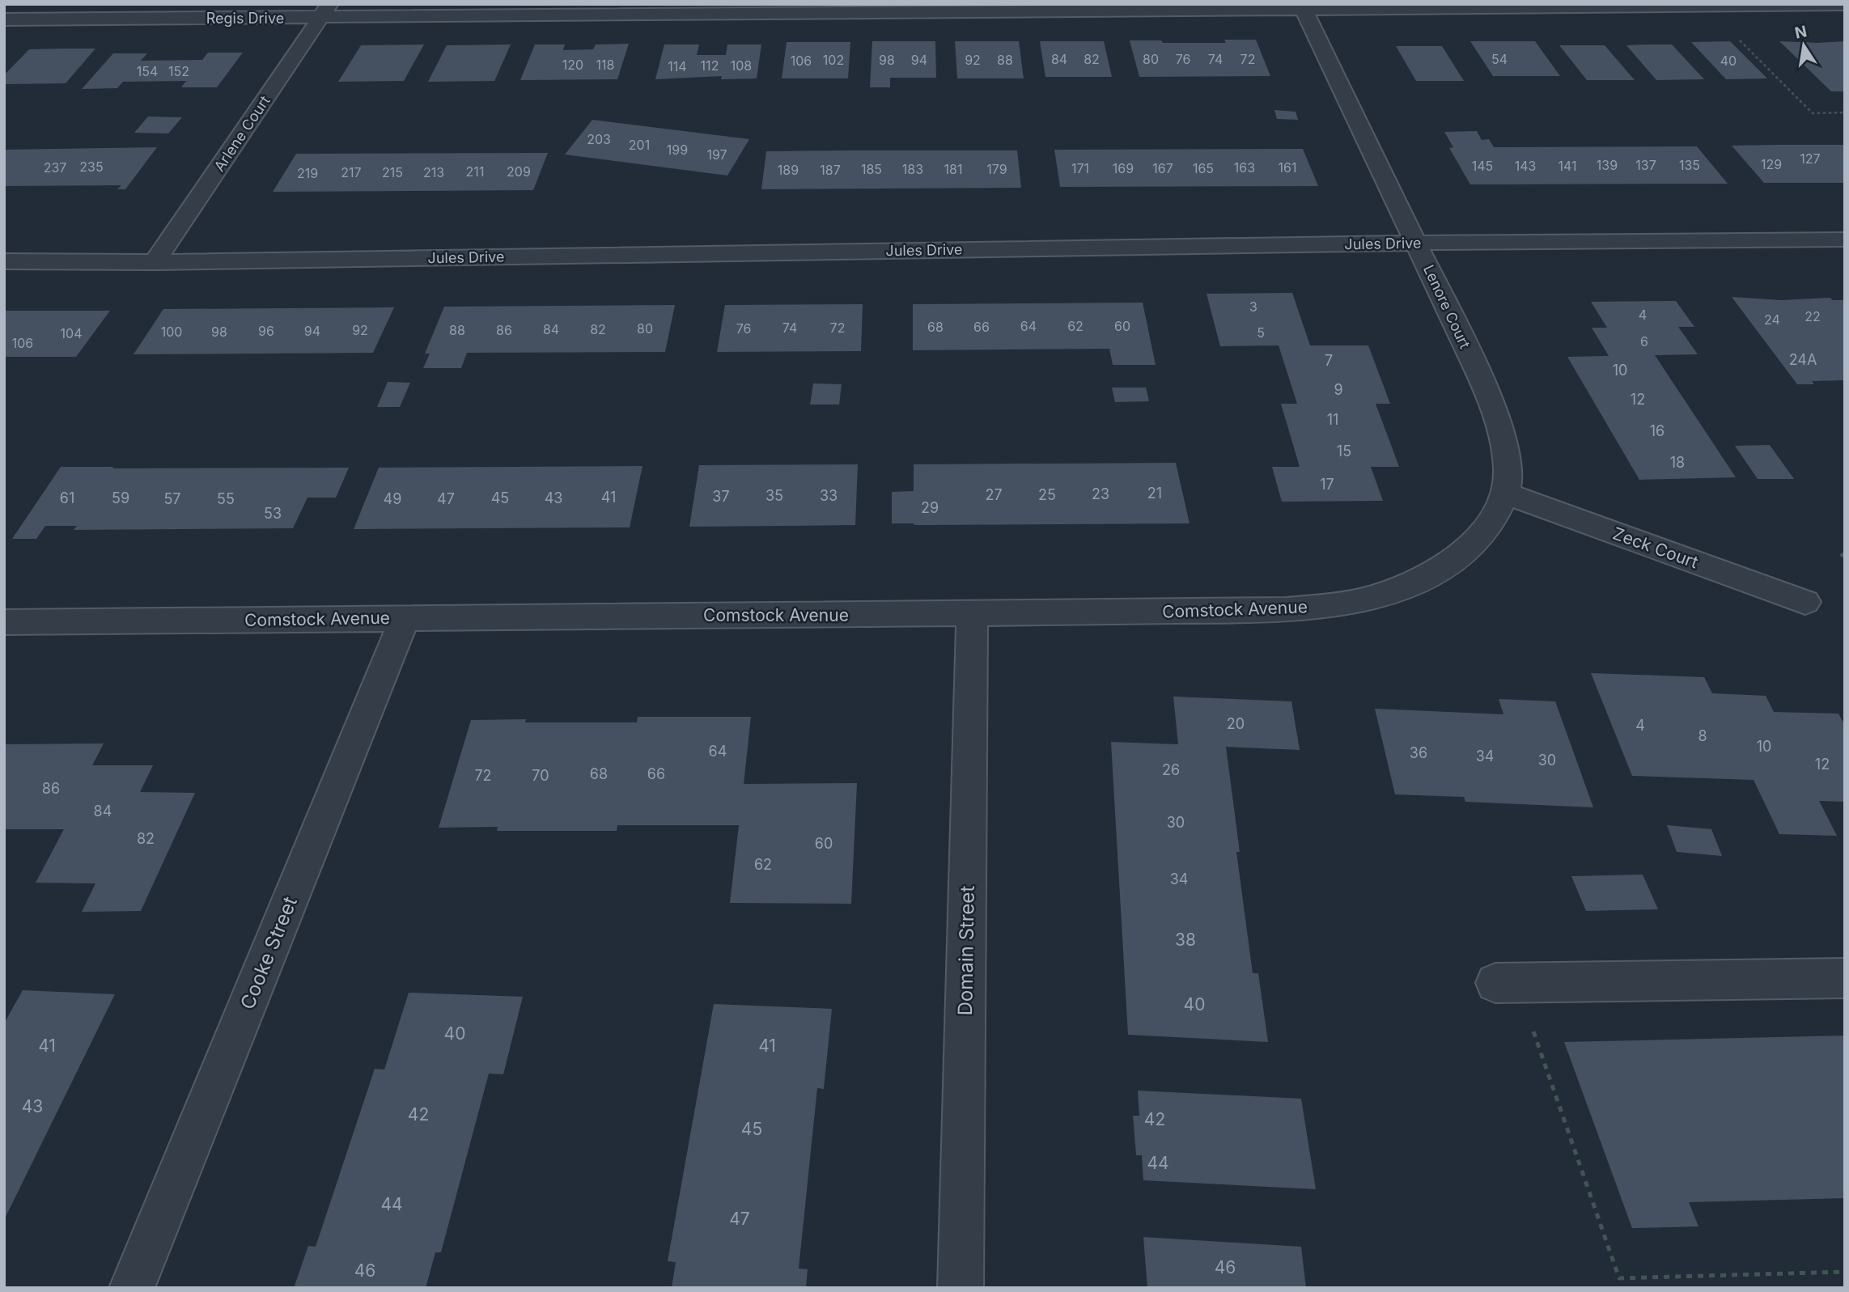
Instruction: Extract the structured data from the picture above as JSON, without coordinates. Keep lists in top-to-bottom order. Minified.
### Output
{"streets":{"street":["Regis Drive","Arlene Court","Jules Drive","Lenore Court","Zeck Court","Comstock Avenue","Domain Street","Cooke Street"]},"crossings":[["Regis Drive","Arlene Court"],["Regis Drive","Lenore Court"],["Arlene Court","Jules Drive"],["Jules Drive","Lenore Court"],["Lenore Court","Zeck Court"],["Lenore Court","Comstock Avenue"],["Zeck Court","Comstock Avenue"],["Comstock Avenue","Domain Street"],["Comstock Avenue","Cooke Street"]],"house_numbers":["84","82","80","76","74","72","54","102","98","94","92","88","106","40","120","118","112","108","114","154","152","203","201","199","197","127","129","139","137","135","145","143","141","235","237","163","161","171","169","167","165","185","183","181","179","189","187","211","209","217","215","213","219","3","4","22","24","64","62","60","68","66","74","72","80","76","84","82","92","88","86","96","94","100","98","5","104","6","106","24A","7","10","9","12","11","16","15","18","17","21","23","27","25","35","33","37","41","61","59","45","43","57","55","49","47","29","53","20","4","8","10","64","36","34","30","12","26","68","66","72","70","86","84","30","82","60","62","34","38","40","40","41","41","43","42","42","45","44","44","47","46","46"],"north":"top"}
